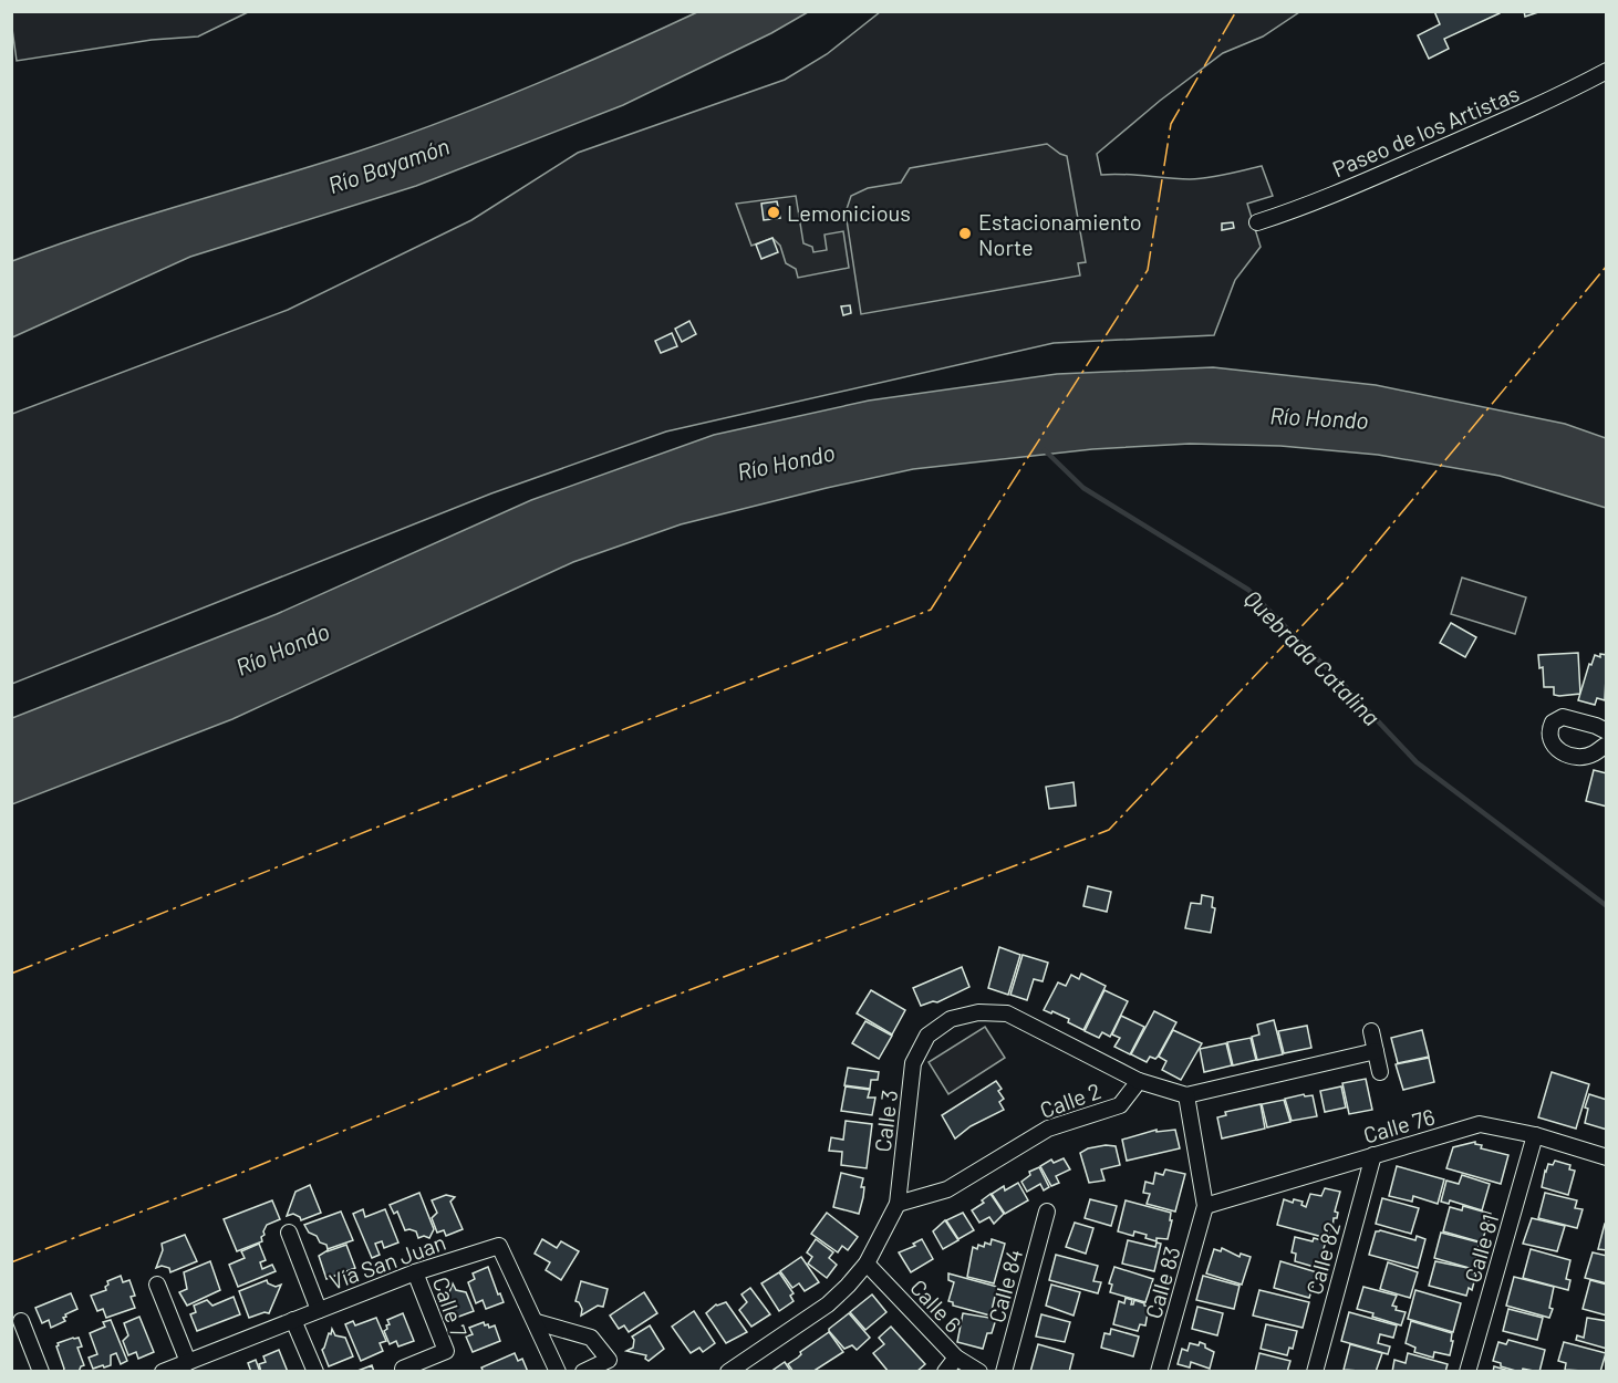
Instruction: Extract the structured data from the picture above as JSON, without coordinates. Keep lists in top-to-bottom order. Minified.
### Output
{"streets":{"street":["Paseo de los Artistas","Calle 2","Calle 3","Calle 76","Calle 81","Calle 82","Vía San Juan","Calle 83","Calle 84","Calle 6","Calle 7"]},"crossings":[["Calle 2","Calle 3"],["Calle 3","Calle 6"],["Calle 76","Calle 81"],["Calle 76","Calle 82"],["Calle 76","Calle 83"],["Vía San Juan","Calle 7"]],"water":["Río Bayamón","Río Hondo","Quebrada Catalina"],"places":["Lemonicious","Estacionamiento Norte"]}
